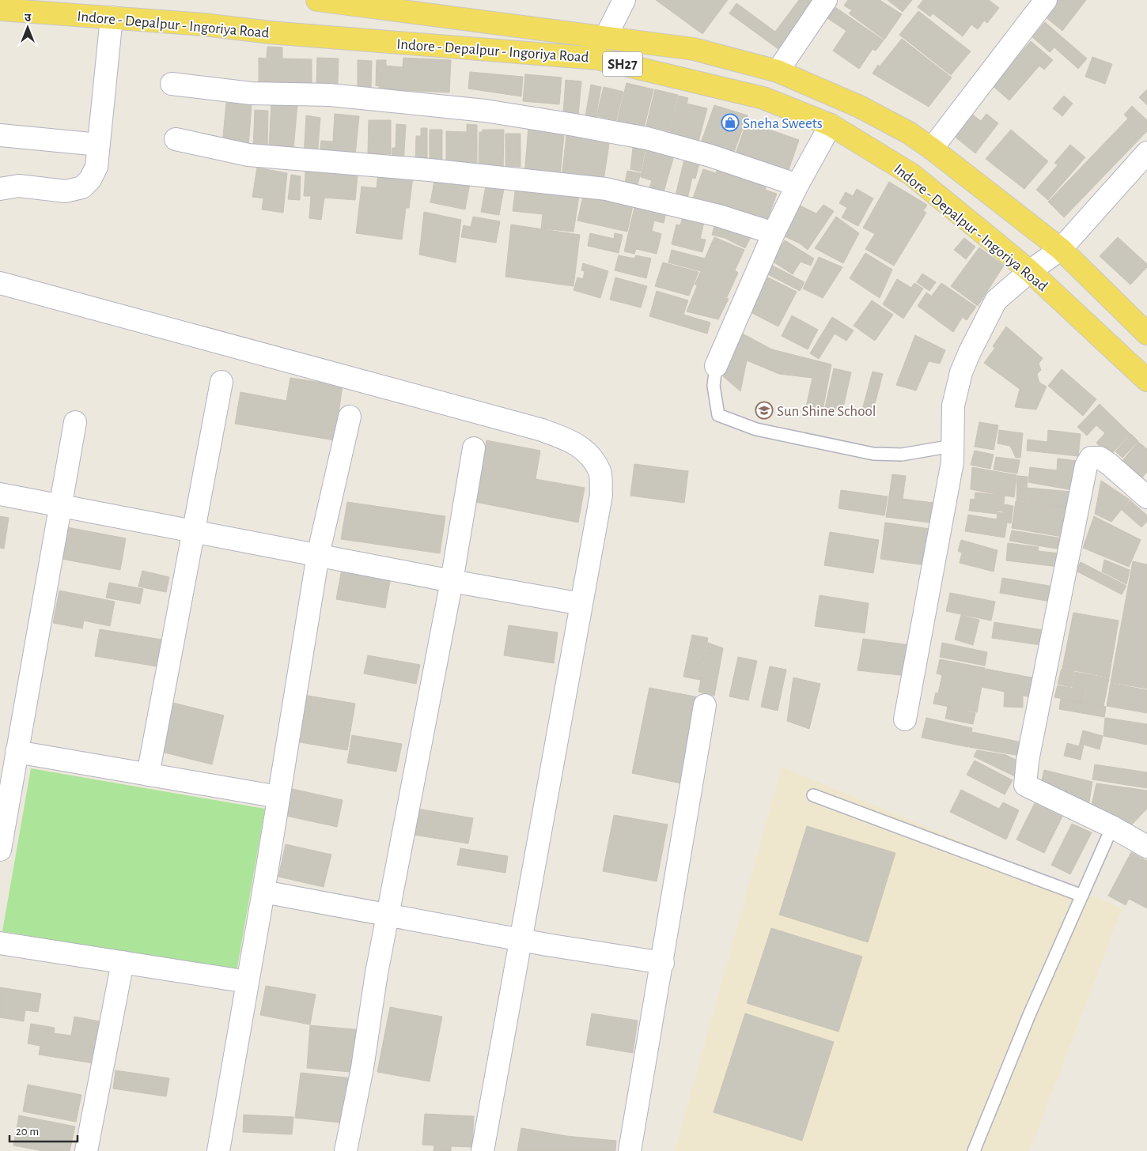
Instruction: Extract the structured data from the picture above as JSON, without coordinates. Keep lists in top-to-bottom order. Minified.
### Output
{"streets":{"main road":["Indore - Depalpur - Ingoriya Road","SH27"]},"places":{"shop":["Sneha Sweets"],"school or university":["Sun Shine School"]},"scale_bar":"20 m","north":"top"}
